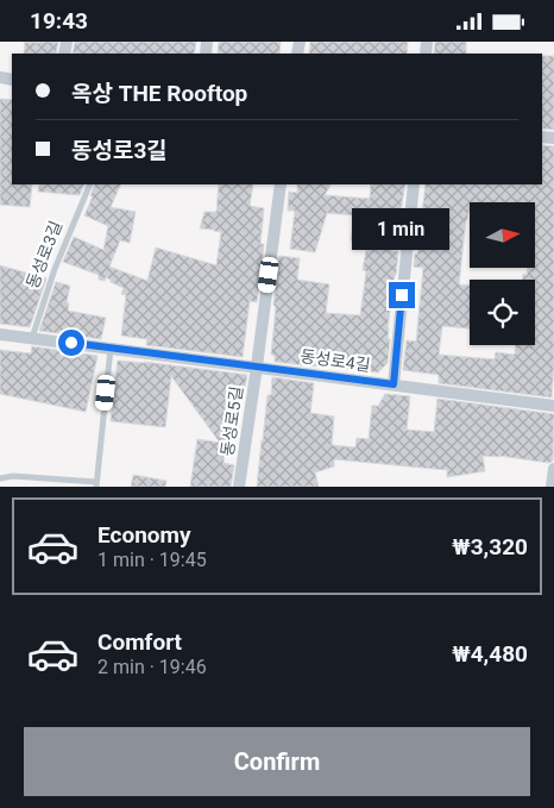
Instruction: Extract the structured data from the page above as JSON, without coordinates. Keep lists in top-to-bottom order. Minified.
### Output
{"streets":{"street":["동성로4길","동성로5길"],"lane":["동성로3길"]},"crossings":[["동성로3길","동성로4길"],["동성로4길","동성로5길"]],"north":"right","page":{"status":"19:43","banner":["옥상 THE Rooftop","동성로3길"],"bubble":"1 min","list":[{"name":"Economy","note":"1 min · 19:45","value":"₩3,320"},{"name":"Comfort","note":"2 min · 19:46","value":"₩4,480"}],"buttons":"Confirm"}}
